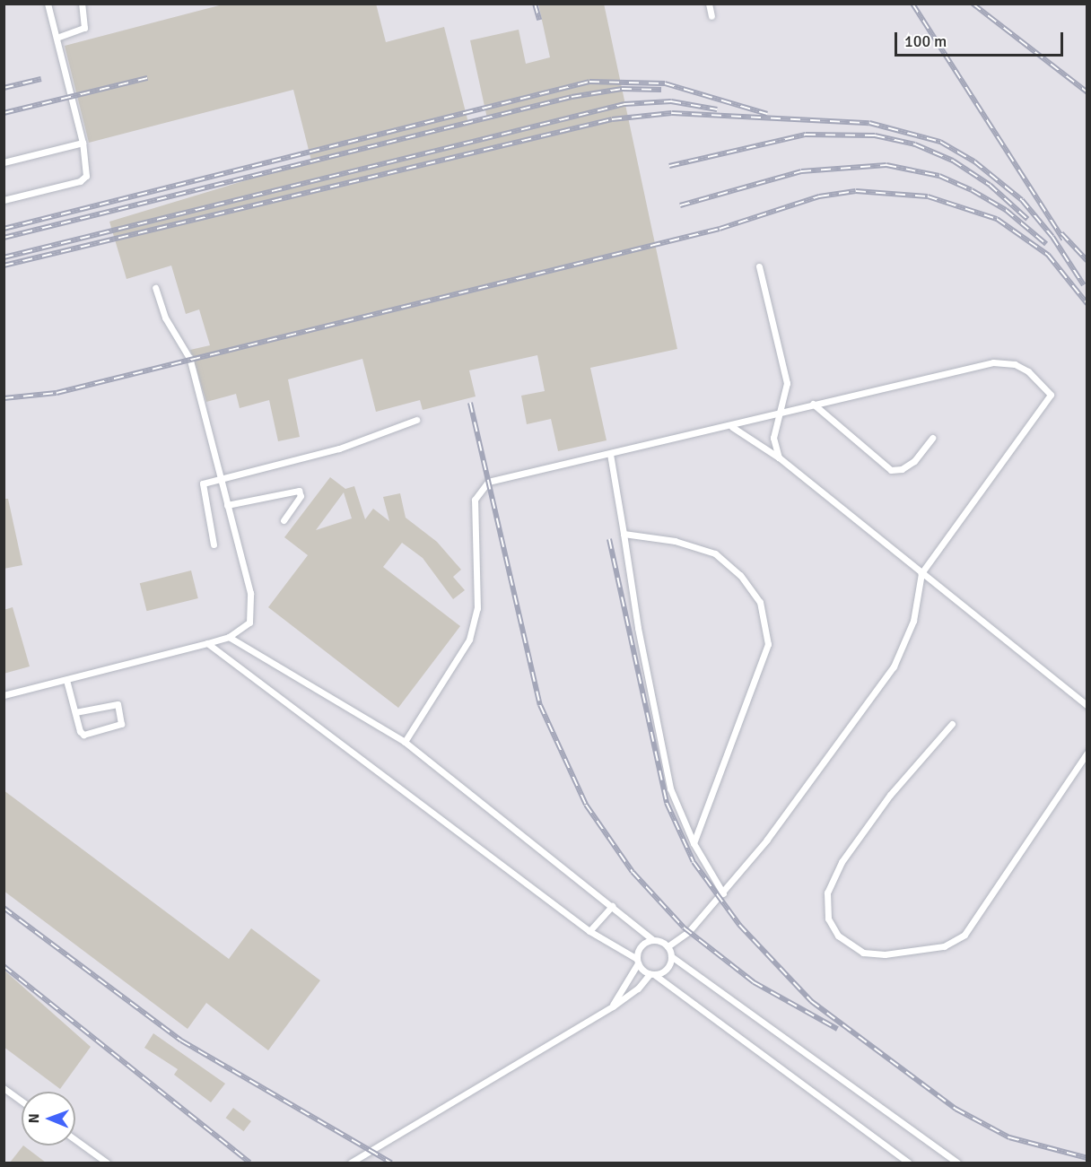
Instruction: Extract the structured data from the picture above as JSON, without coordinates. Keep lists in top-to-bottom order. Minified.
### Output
{"scale_bar":"100 m","north":"left"}
